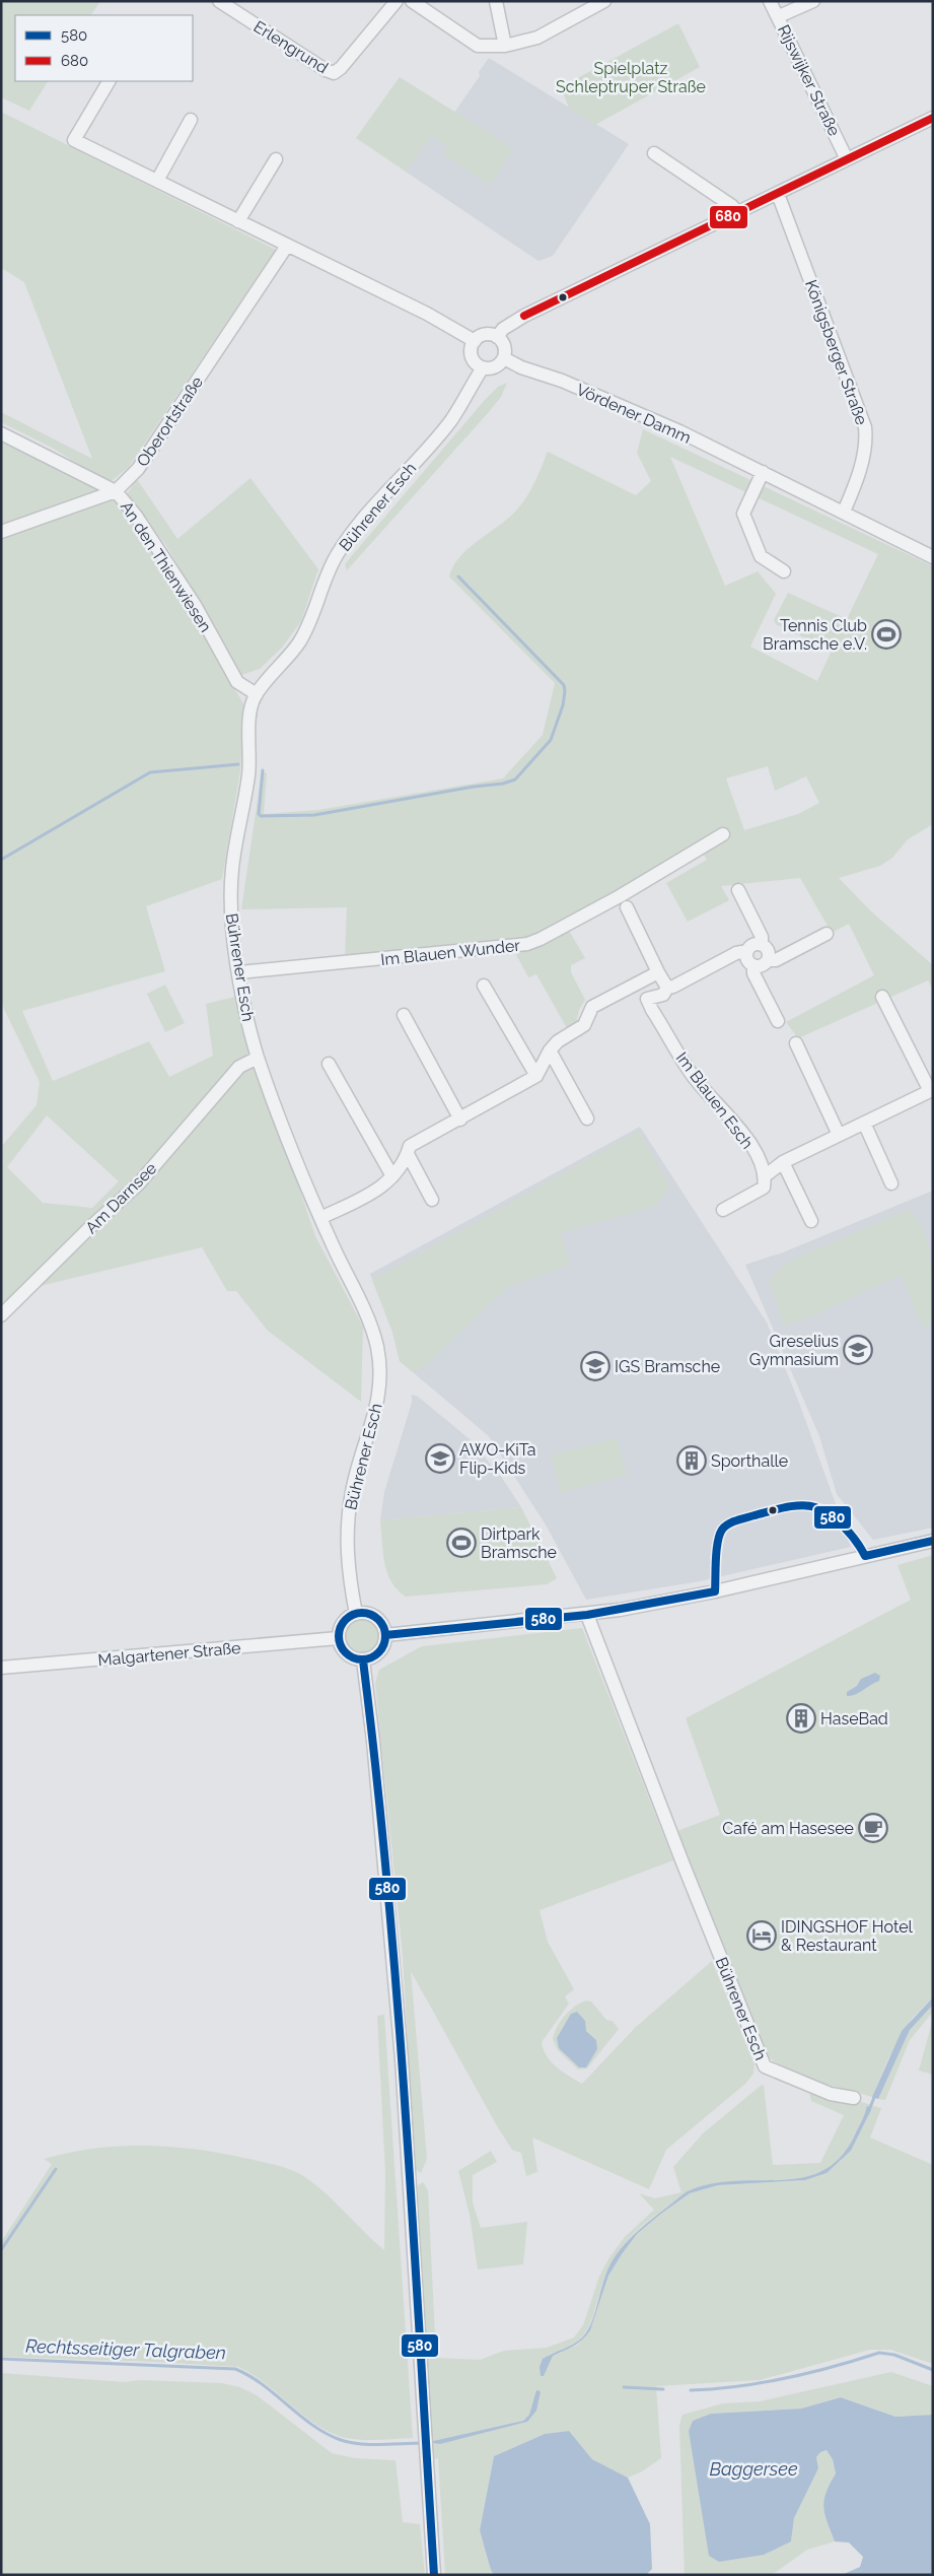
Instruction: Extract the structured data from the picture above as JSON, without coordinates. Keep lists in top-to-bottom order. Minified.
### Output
{"streets":{"street":["Erlengrund","Rijswijker Straße","Königsberger Straße","Vördener Damm","Oberortstraße","Bührener Esch","An den Thienwiesen","Im Blauen Wunder","Im Blauen Esch","Am Darnsee","Malgartener Straße"]},"crossings":[["Königsberger Straße","Vördener Damm"],["Vördener Damm","Bührener Esch"],["Oberortstraße","An den Thienwiesen"],["Bührener Esch","An den Thienwiesen"],["Bührener Esch","Im Blauen Wunder"],["Bührener Esch","Am Darnsee"],["Bührener Esch","Malgartener Straße"]],"water":["Rechtsseitiger Talgraben","Baggersee"],"parks":["Spielplatz Schleptruper Straße"],"places":{"sports":["Tennis Club Bramsche e.V.","Dirtpark Bramsche"],"school or university":["Greselius Gymnasium","IGS Bramsche","AWO-KiTa Flip-Kids"],"building":["Sporthalle","HaseBad"],"cafe":["Café am Hasesee"],"hotel":["IDINGSHOF Hotel & Restaurant"]},"lines":["transit line 680","transit line 580"],"legend":["580","680"]}
